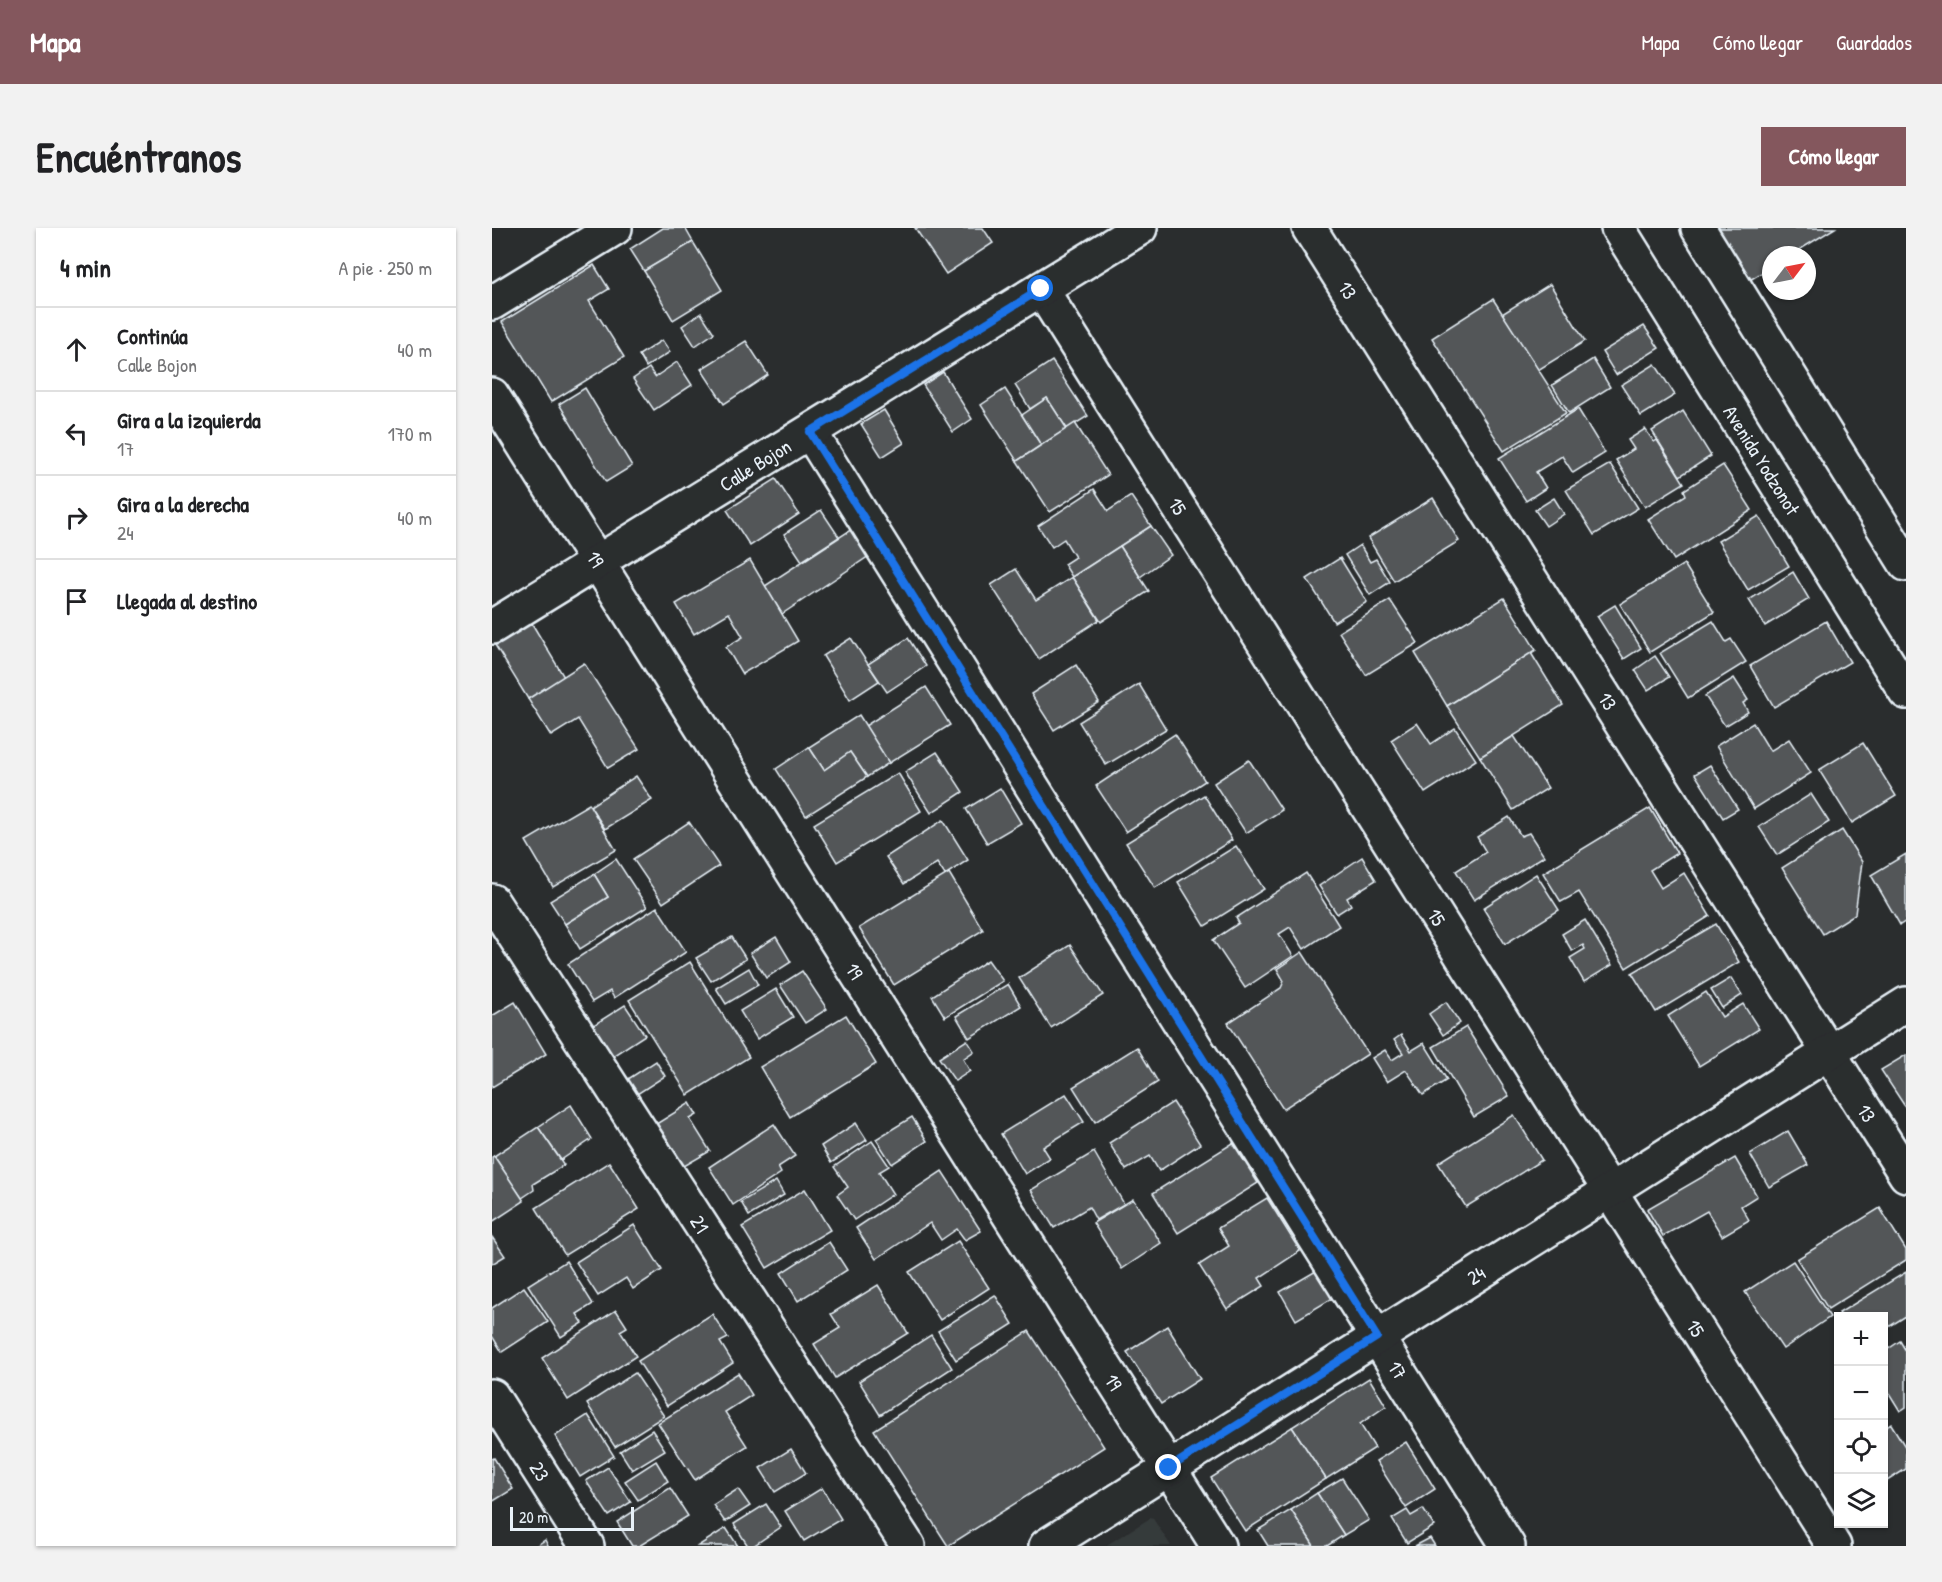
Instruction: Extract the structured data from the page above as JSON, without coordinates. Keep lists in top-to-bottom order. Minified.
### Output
{"streets":{"street":["13","Avenida Yodzonot","Calle Bojon","15","19","21","24","17","23"]},"crossings":[["13","24"],["Calle Bojon","15"],["Calle Bojon","19"],["Calle Bojon","17"],["15","24"],["19","24"],["24","17"]],"scale_bar":"20 m","north":"top right","page":{"header":"Mapa","nav":["Mapa","Cómo llegar","Guardados"],"buttons":"Cómo llegar","title":"Encuéntranos","heading":["4 min","A pie · 250 m"],"list":[["Continúa","Calle Bojon","40 m"],["Gira a la izquierda","17","170 m"],["Gira a la derecha","24","40 m"],"Llegada al destino"],"map_buttons":["+","−"],"scale":"20 m"}}
